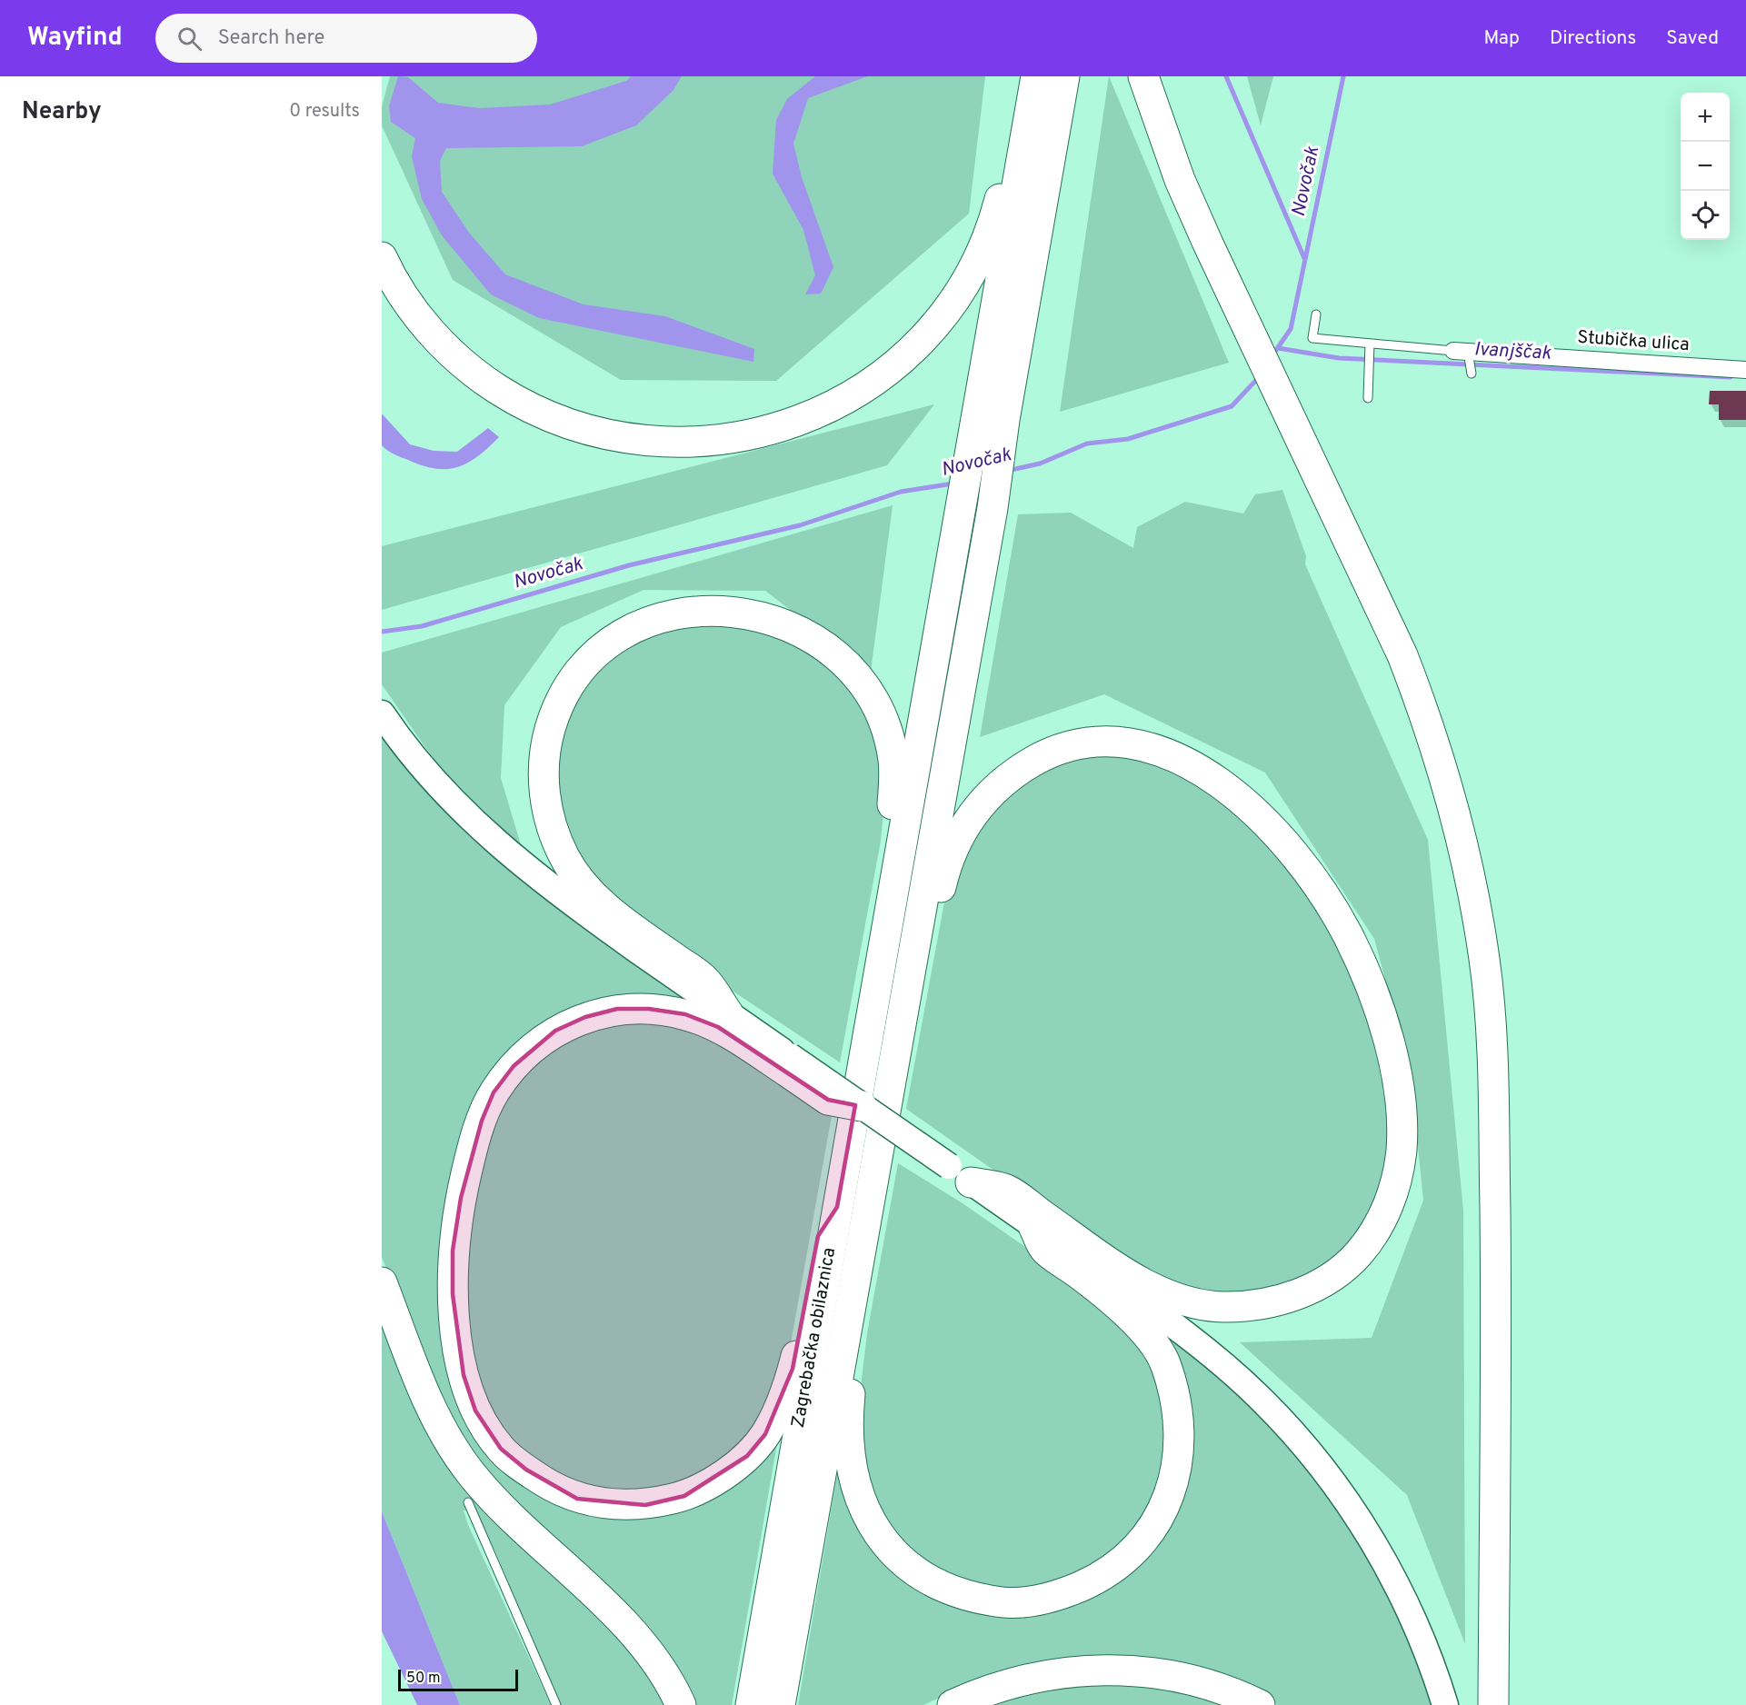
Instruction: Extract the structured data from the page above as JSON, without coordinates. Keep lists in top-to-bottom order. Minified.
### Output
{"streets":{"highway":["Zagrebačka obilaznica"],"street":["Stubička ulica"]},"water":["Novočak","Ivanjščak"],"scale_bar":"50 m","page":{"header":"Wayfind","search":"Search here","nav":["Map","Directions","Saved"],"heading":["Nearby","0 results"],"map_buttons":["+","−"],"scale":"50 m"}}
